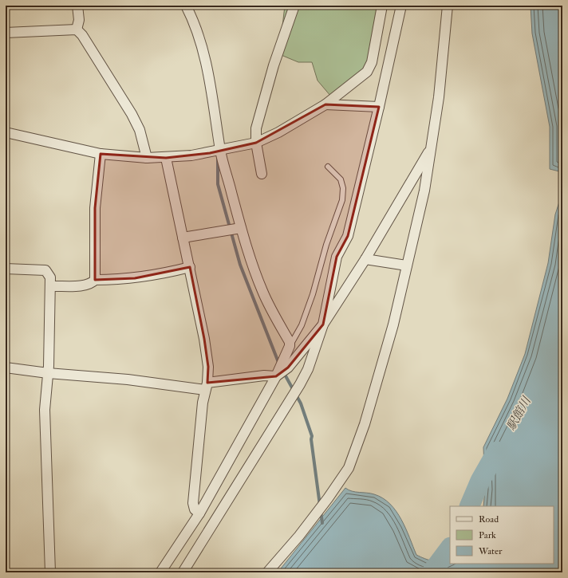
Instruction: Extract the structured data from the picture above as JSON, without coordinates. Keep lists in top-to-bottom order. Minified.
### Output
{"water":["駅館川"],"legend":["Road","Park","Water"]}
